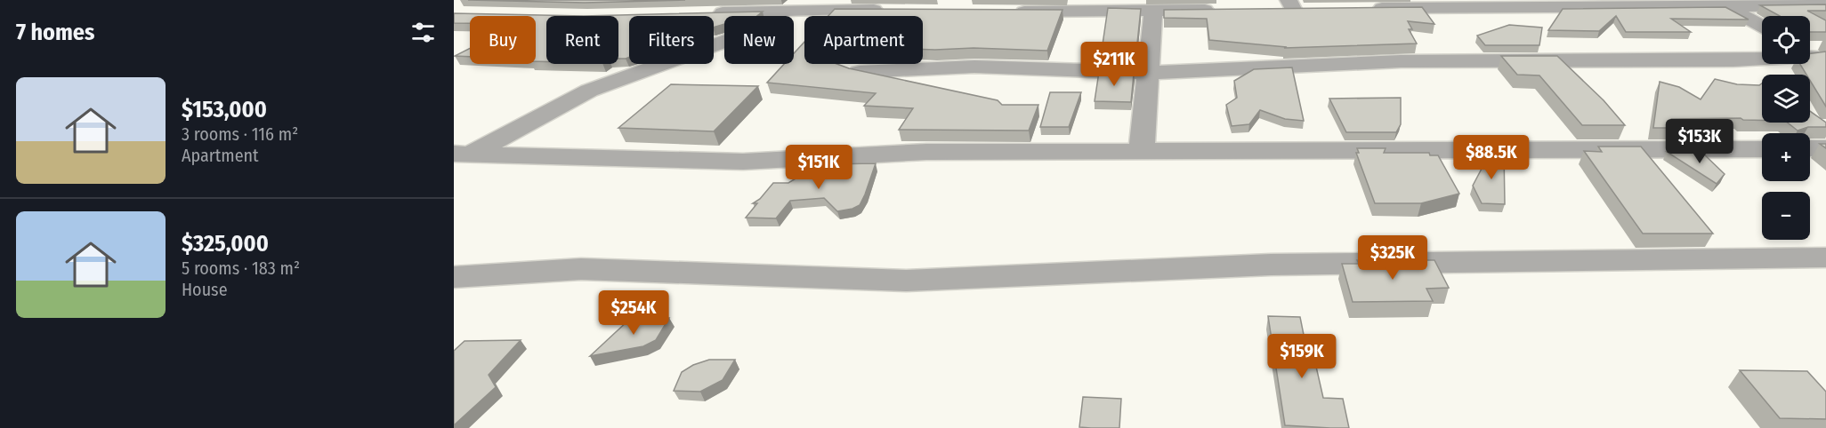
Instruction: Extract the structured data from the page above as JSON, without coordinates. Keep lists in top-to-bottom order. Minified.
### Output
{"page":{"heading":"7 homes","map_buttons":["+","−"],"chip":["Buy","Rent","Filters","New","Apartment"],"price":["$211K","$153K","$88.5K","$151K","$325K","$254K","$159K"],"list":[{"name":"$153,000","note":"3 rooms · 116 m² · Apartment"},{"name":"$325,000","note":"5 rooms · 183 m² · House"}]}}
